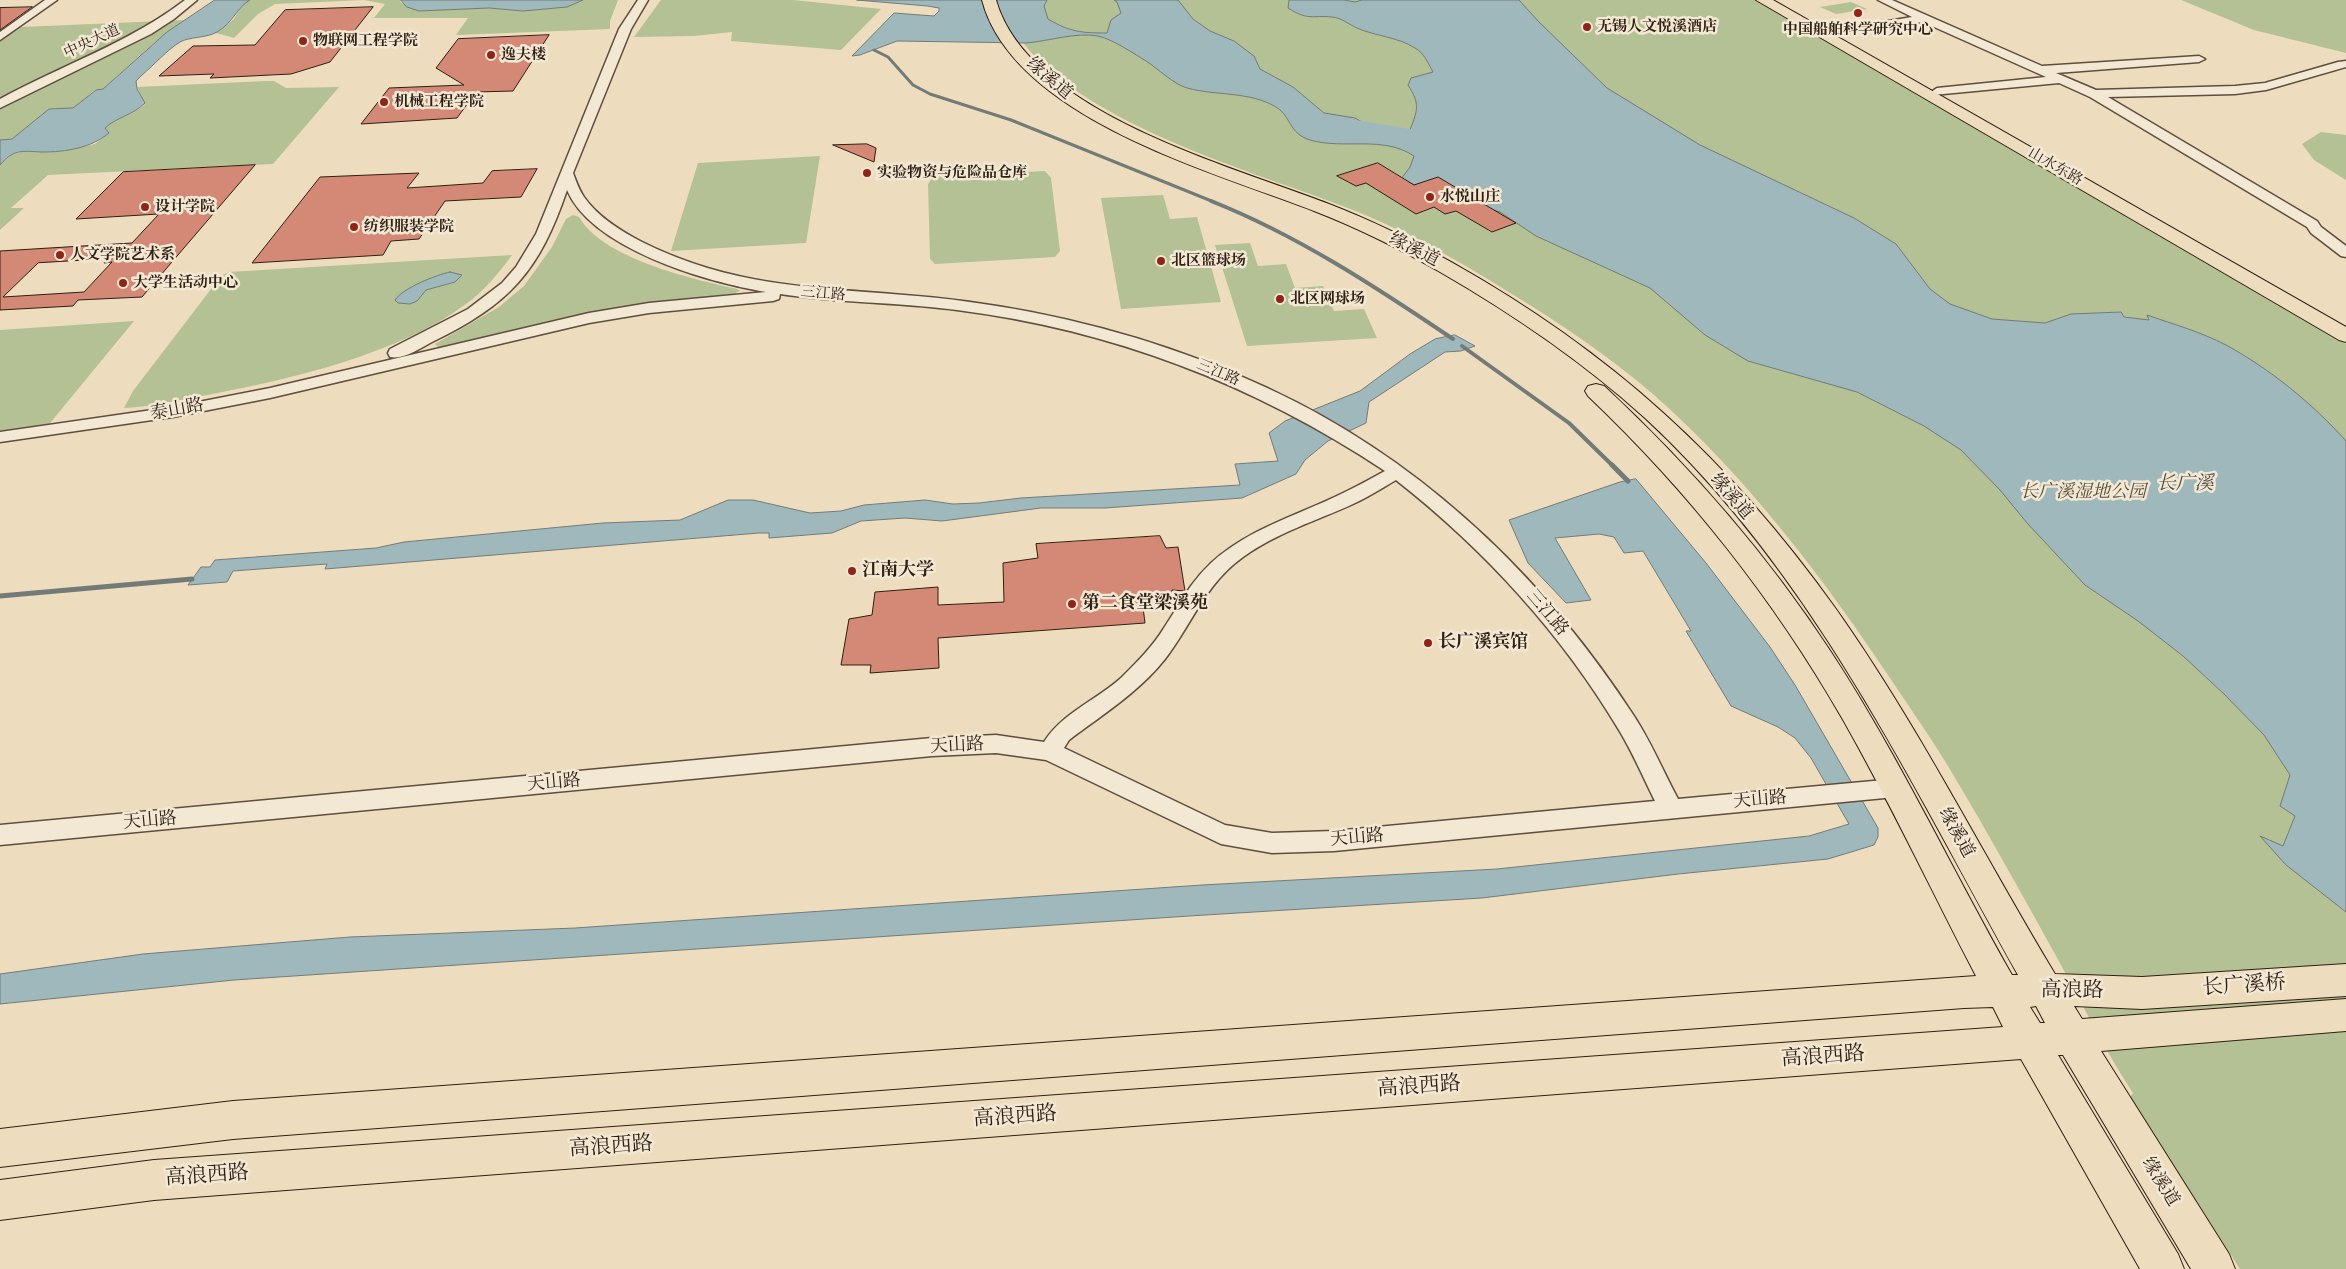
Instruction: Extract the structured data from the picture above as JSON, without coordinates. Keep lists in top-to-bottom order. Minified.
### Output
{"streets":{"main road":["缘溪道","山水东路","长广溪桥","高浪路","高浪西路"],"street":["中央大道","三江路","泰山路","天山路"]},"crossings":[["缘溪道","天山路"],["缘溪道","长广溪桥"],["缘溪道","高浪路"],["缘溪道","高浪西路"],["三江路","天山路"],["长广溪桥","高浪路"]],"water":["长广溪"],"parks":["长广溪湿地公园"],"places":["中国船舶科学研究中心","无锡人文悦溪酒店","物联网工程学院","逸夫楼","机械工程学院","实验物资与危险品仓库","水悦山庄","设计学院","纺织服装学院","人文学院艺术系","北区篮球场","大学生活动中心","北区网球场","江南大学","第二食堂梁溪苑","长广溪宾馆"]}
